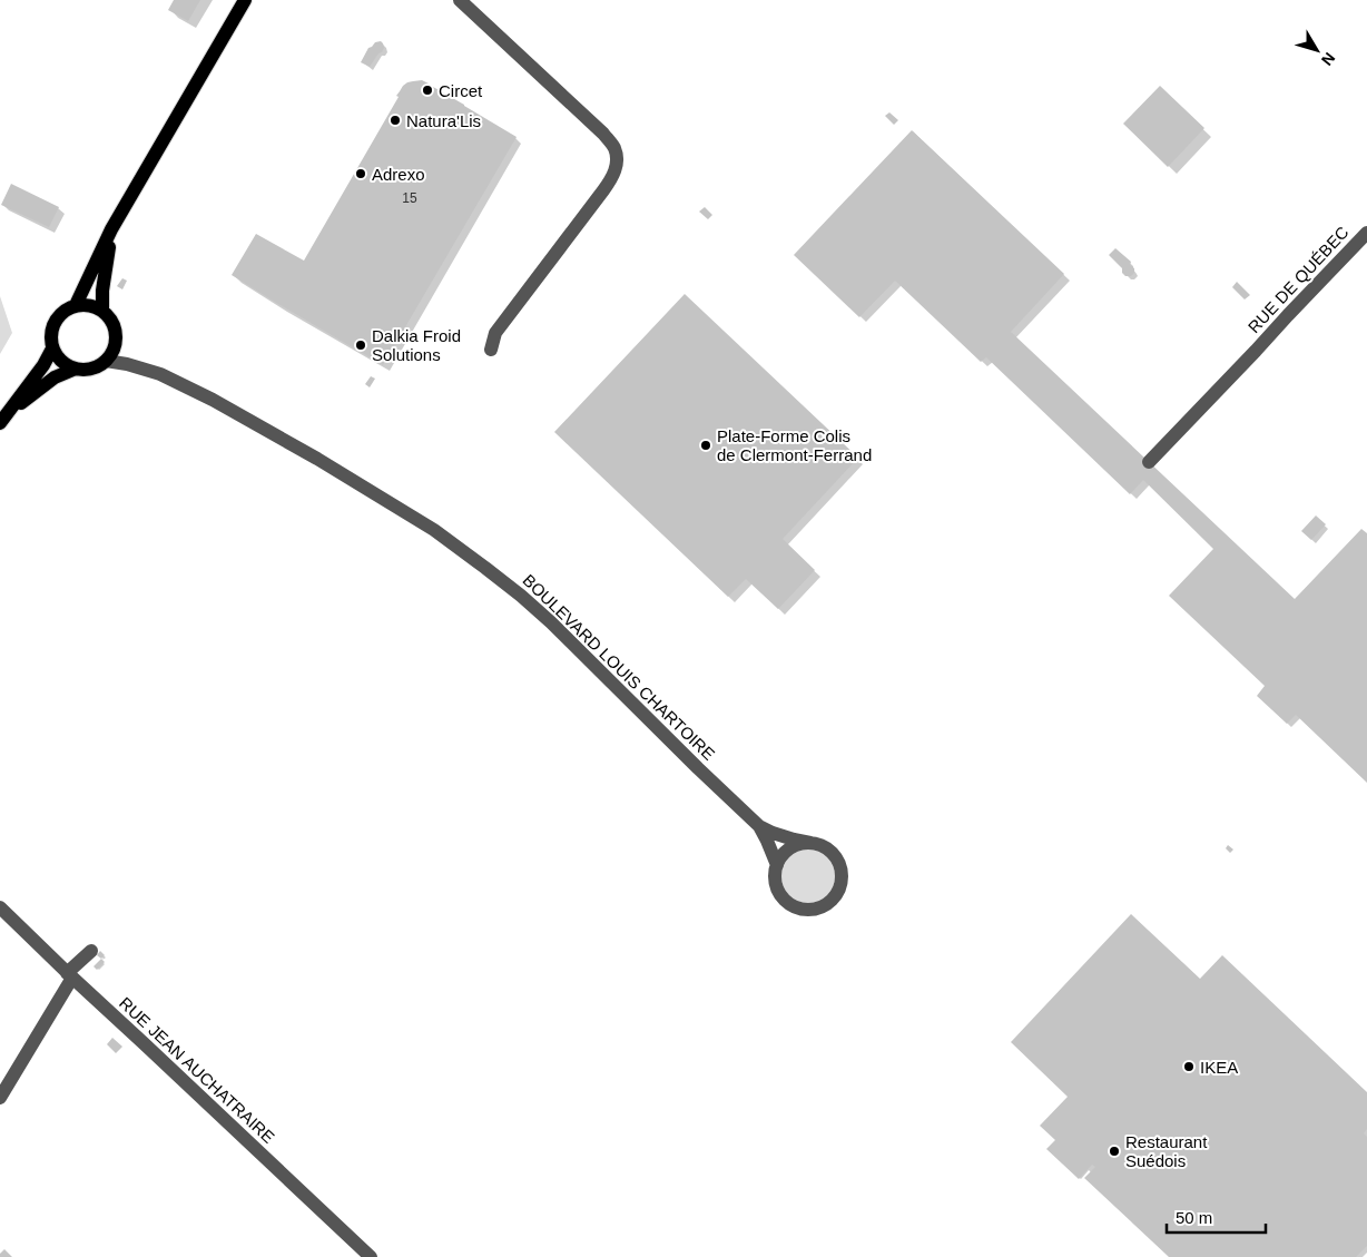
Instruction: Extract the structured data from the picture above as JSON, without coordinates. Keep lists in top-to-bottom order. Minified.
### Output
{"streets":{"street":["RUE DE QUÉBEC","BOULEVARD LOUIS CHARTOIRE","RUE JEAN AUCHATRAIRE"]},"places":["Circet","Natura'Lis","Adrexo","Dalkia Froid Solutions","Plate-Forme Colis de Clermont-Ferrand","IKEA","Restaurant Suédois"],"house_numbers":["15"],"scale_bar":"50 m","north":"bottom right"}
